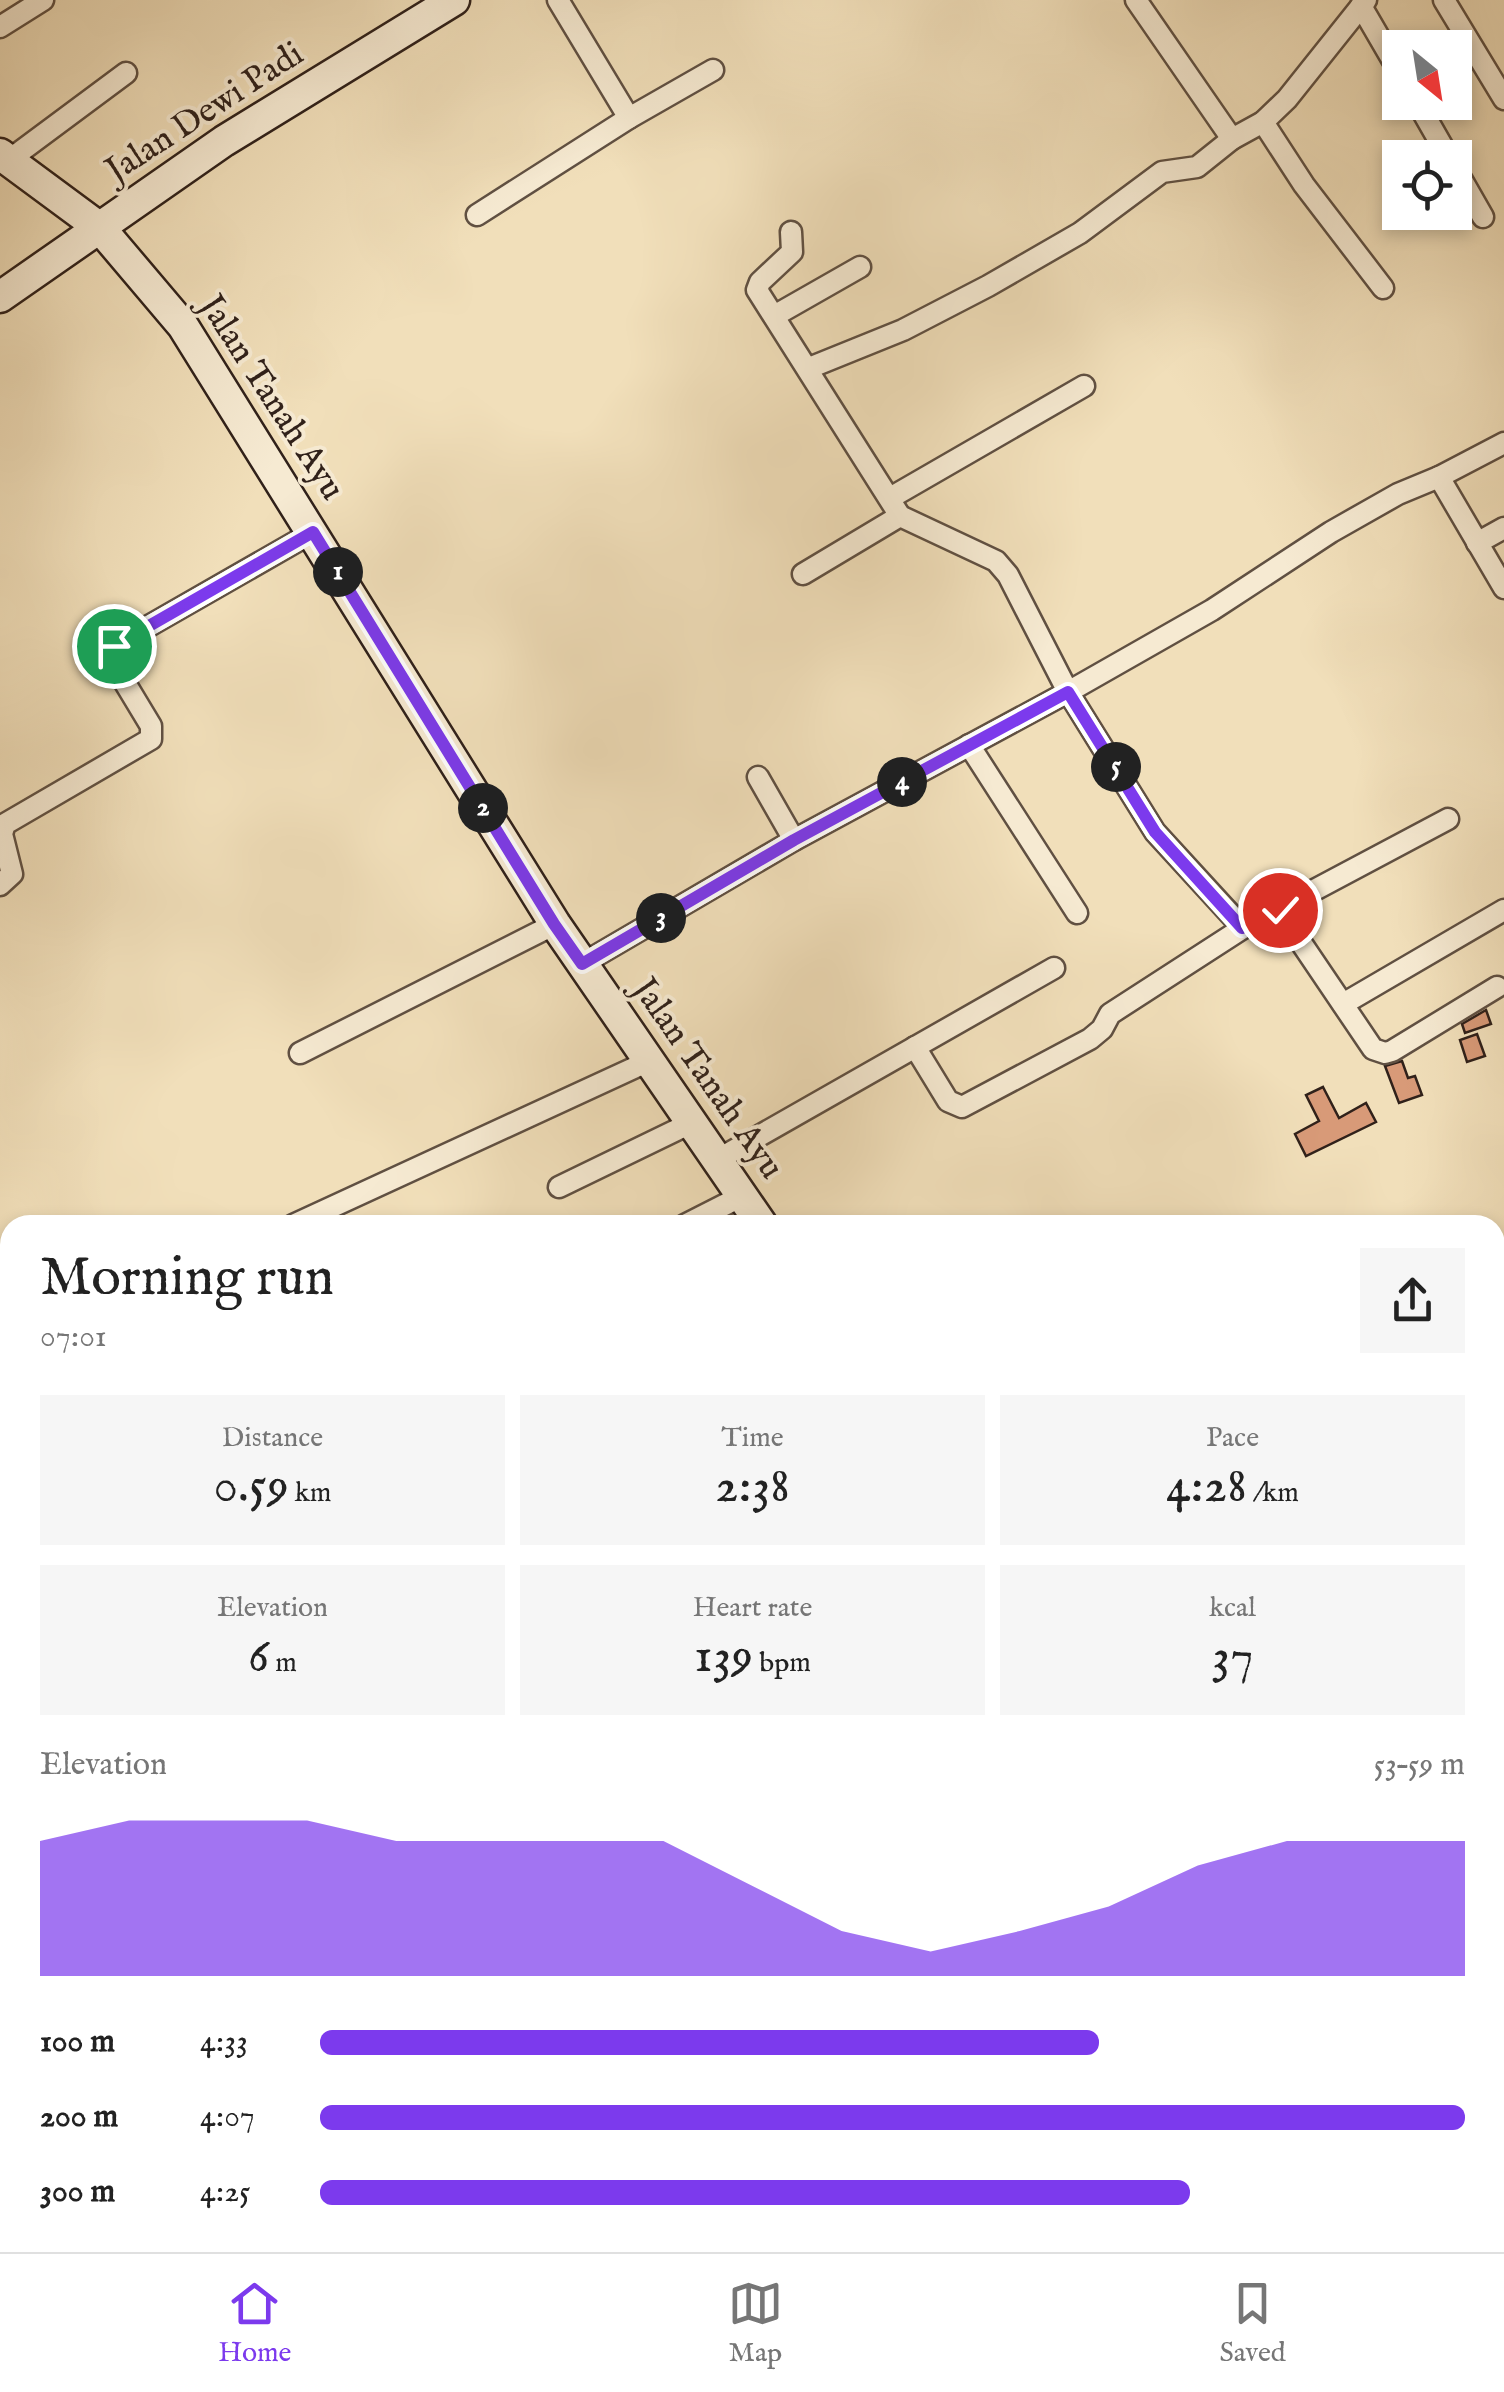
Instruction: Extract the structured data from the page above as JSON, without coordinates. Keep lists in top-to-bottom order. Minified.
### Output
{"streets":{"street":["Jalan Dewi Padi","Jalan Tanah Ayu"]},"crossings":[["Jalan Dewi Padi","Jalan Tanah Ayu"]],"north":"bottom right","page":{"pins":["1","5","4","2","3"],"heading":["Morning run","07:01"],"stats":[["Distance","0.59 km"],["Time","2:38"],["Pace","4:28 /km"],["Elevation","6 m"],["Heart rate","139 bpm"],["kcal","37"]],"chart":["Elevation","53–59 m"],"list":[{"name":"100 m","note":"4:33"},{"name":"200 m","note":"4:07"},{"name":"300 m","note":"4:25"}],"tabs":["Home","Map","Saved"]}}
